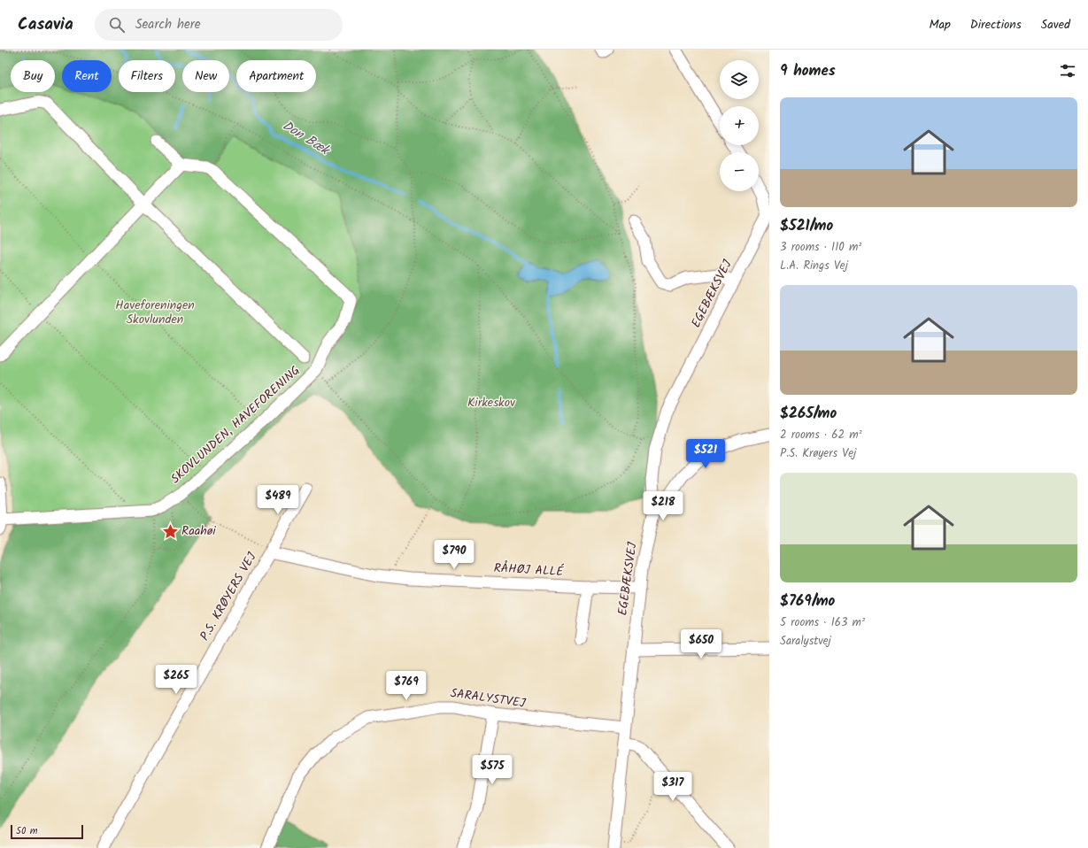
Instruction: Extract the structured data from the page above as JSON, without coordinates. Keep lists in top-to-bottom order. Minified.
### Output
{"streets":{"street":["EGEBÆKSVEJ","SKOVLUNDEN, HAVEFORENING","RÅHØJ ALLÉ","P.S. KRØYERS VEJ","SARALYSTVEJ"]},"crossings":[["EGEBÆKSVEJ","RÅHØJ ALLÉ"],["EGEBÆKSVEJ","SARALYSTVEJ"],["RÅHØJ ALLÉ","P.S. KRØYERS VEJ"]],"water":["Don Bæk"],"parks":["Haveforeningen Skovlunden","Kirkeskov"],"places":{"place":["Raahøi"]},"scale_bar":"50 m","page":{"header":"Casavia","search":"Search here","nav":["Map","Directions","Saved"],"heading":"9 homes","map_buttons":["+","−"],"chip":["Buy","Rent","Filters","New","Apartment"],"list":[{"name":"$521/mo","note":"3 rooms · 110 m² · L.A. Rings Vej"},{"name":"$265/mo","note":"2 rooms · 62 m² · P.S. Krøyers Vej"},{"name":"$769/mo","note":"5 rooms · 163 m² · Saralystvej"}],"price":["$521","$489","$218","$790","$650","$265","$769","$575","$317"],"scale":"50 m"}}
